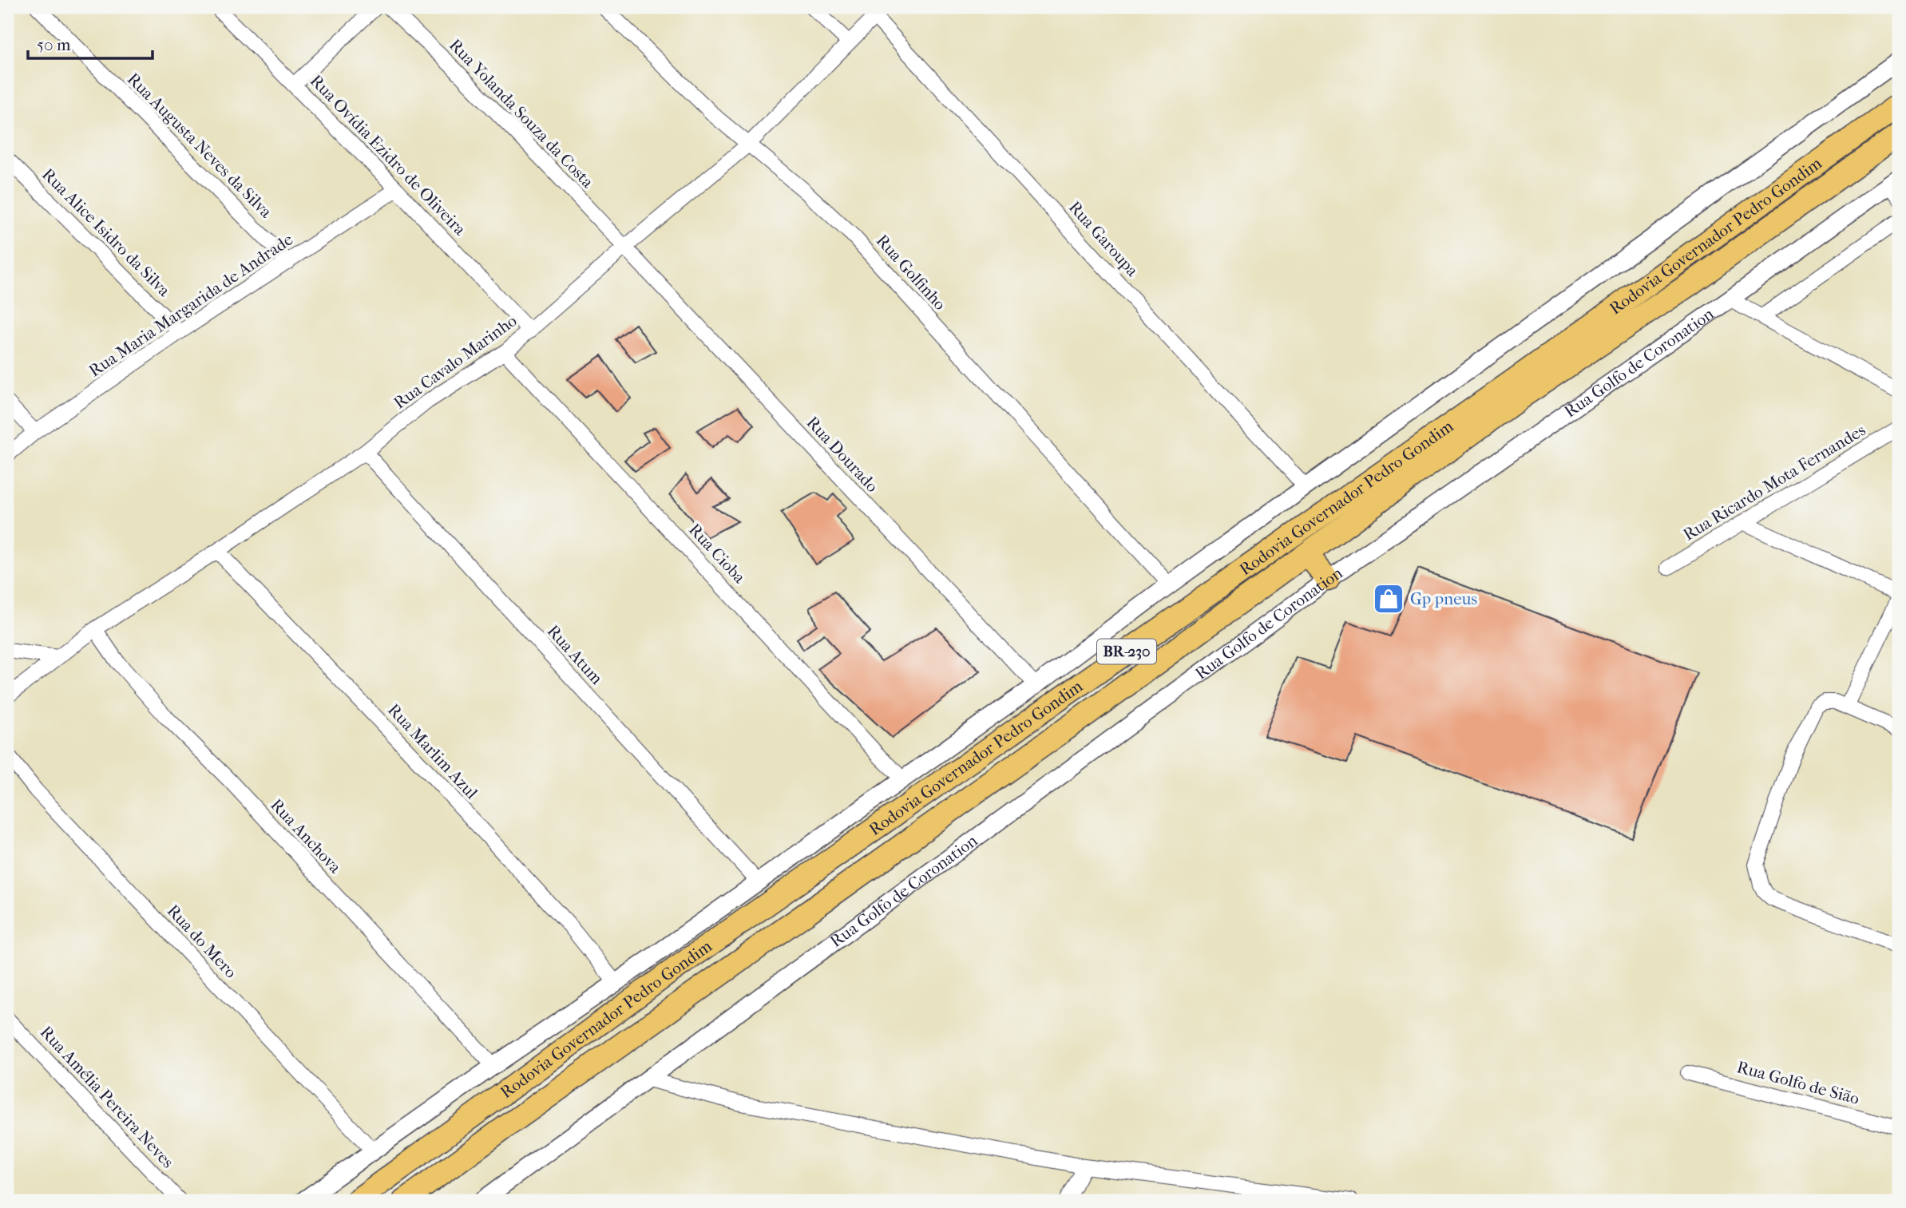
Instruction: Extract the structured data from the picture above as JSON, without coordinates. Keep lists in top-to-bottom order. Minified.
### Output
{"streets":{"highway":["Rodovia Governador Pedro Gondim","BR-230"],"street":["Rua Yolanda Souza da Costa","Rua Augusta Neves da Silva","Rua Ovídia Ezidro de Oliveira","Rua Alice Isidro da Silva","Rua Garoupa","Rua Golfinho","Rua Maria Margarida de Andrade","Rua Cavalo Marinho","Rua Golfo de Coronation","Rua Dourado","Rua Ricardo Mota Fernandes","Rua Cioba","Rua Atum","Rua Marlim Azul","Rua Anchova","Rua do Mero","Rua Golfo de Sião","Rua Amélia Pereira Neves"]},"crossings":[["Rua Yolanda Souza da Costa","Rua Cavalo Marinho"],["Rua Yolanda Souza da Costa","Rua Dourado"],["Rua Augusta Neves da Silva","Rua Maria Margarida de Andrade"],["Rua Ovídia Ezidro de Oliveira","Rua Maria Margarida de Andrade"],["Rua Ovídia Ezidro de Oliveira","Rua Cavalo Marinho"],["Rua Alice Isidro da Silva","Rua Maria Margarida de Andrade"],["Rua Garoupa","Rua Cavalo Marinho"],["Rua Golfinho","Rua Cavalo Marinho"],["Rua Cavalo Marinho","Rua Dourado"],["Rua Cavalo Marinho","Rua Cioba"],["Rua Cavalo Marinho","Rua Atum"],["Rua Cavalo Marinho","Rua Marlim Azul"],["Rua Cavalo Marinho","Rua Anchova"]],"places":{"shop":["Gp pneus"]},"scale_bar":"50 m"}
